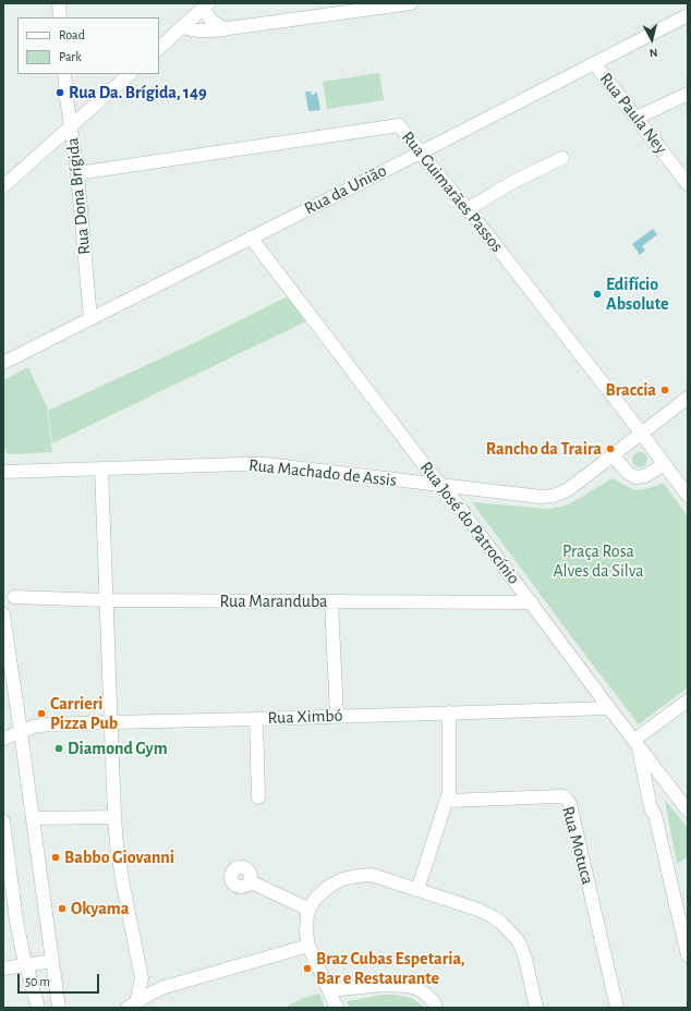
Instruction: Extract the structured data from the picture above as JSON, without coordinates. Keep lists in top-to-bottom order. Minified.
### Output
{"streets":{"street":["Rua Paula Ney","Rua da União","Rua Guimarães Passos","Rua Dona Brígida","Rua Machado de Assis","Rua José do Patrocínio","Rua Maranduba","Rua Ximbó","Rua Motuca"]},"crossings":[["Rua Paula Ney","Rua da União"],["Rua da União","Rua Guimarães Passos"],["Rua da União","Rua Dona Brígida"],["Rua da União","Rua José do Patrocínio"],["Rua Guimarães Passos","Rua Dona Brígida"],["Rua Guimarães Passos","Rua Machado de Assis"],["Rua Machado de Assis","Rua José do Patrocínio"],["Rua José do Patrocínio","Rua Maranduba"],["Rua José do Patrocínio","Rua Ximbó"]],"parks":["Praça Rosa Alves da Silva"],"places":["Rua Da. Brígida, 149","Edifício Absolute","Braccia","Rancho da Traira","Carrieri Pizza Pub","Diamond Gym","Babbo Giovanni","Okyama","Braz Cubas Espetaria, Bar e Restaurante"],"legend":["Road","Park"],"scale_bar":"50 m","north":"bottom"}
